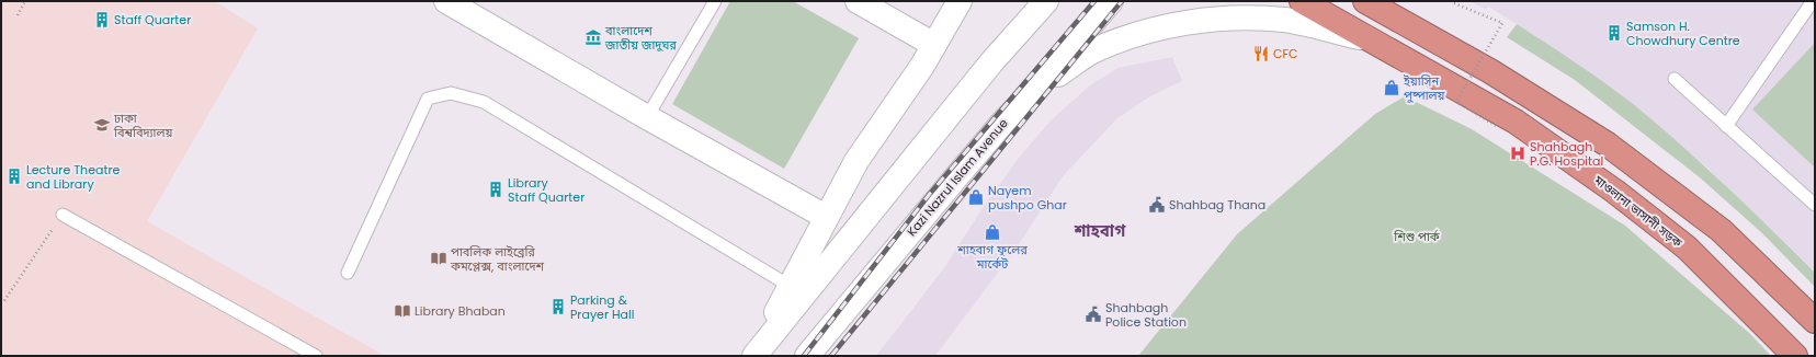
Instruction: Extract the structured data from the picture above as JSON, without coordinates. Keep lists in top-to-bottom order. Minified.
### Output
{"streets":{"highway":["মাওলানা ভাসানী সড়ক"],"main road":["Kazi Nazrul Islam Avenue"]},"districts":["শাহবাগ"],"parks":["শিশু পার্ক"],"places":{"building":["Staff Quarter","Samson H. Chowdhury Centre","Lecture Theatre and Library","Library Staff Quarter","Parking & Prayer Hall"],"museum":["বাংলাদেশ জাতীয় জাদুঘর"],"restaurant":["CFC"],"shop":["ইয়াসিন পুষ্পালয়","Nayem pushpo Ghar","শাহবাগ ফুলের মার্কেট"],"school or university":["ঢাকা বিশ্ববিদ্যালয়"],"hospital":["Shahbagh P.G. Hospital"],"public building":["Shahbag Thana","Shahbagh Police Station"],"library":["পাবলিক লাইব্রেরি কমপ্লেক্স, বাংলাদেশ","Library Bhaban"]}}
